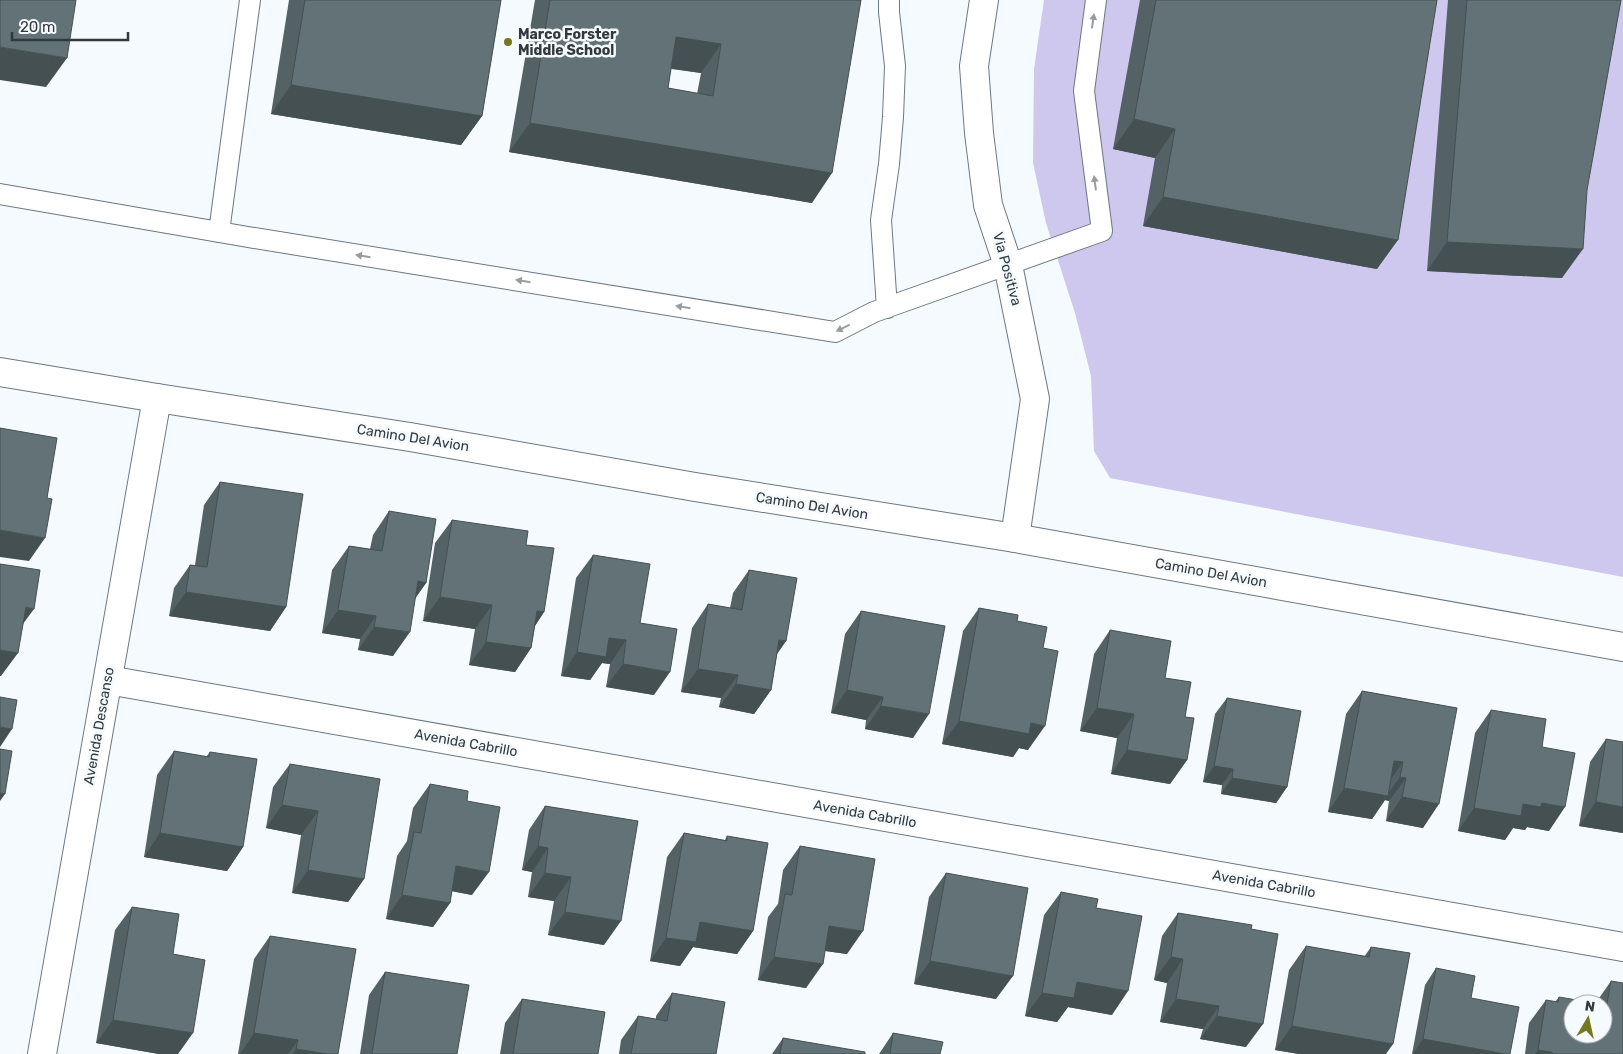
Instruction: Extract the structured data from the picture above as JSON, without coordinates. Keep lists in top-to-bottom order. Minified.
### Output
{"streets":{"street":["Via Positiva","Camino Del Avion","Avenida Descanso","Avenida Cabrillo"]},"crossings":[["Via Positiva","Camino Del Avion"],["Camino Del Avion","Avenida Descanso"],["Avenida Descanso","Avenida Cabrillo"]],"places":["Marco Forster Middle School"],"scale_bar":"20 m","north":"top"}
